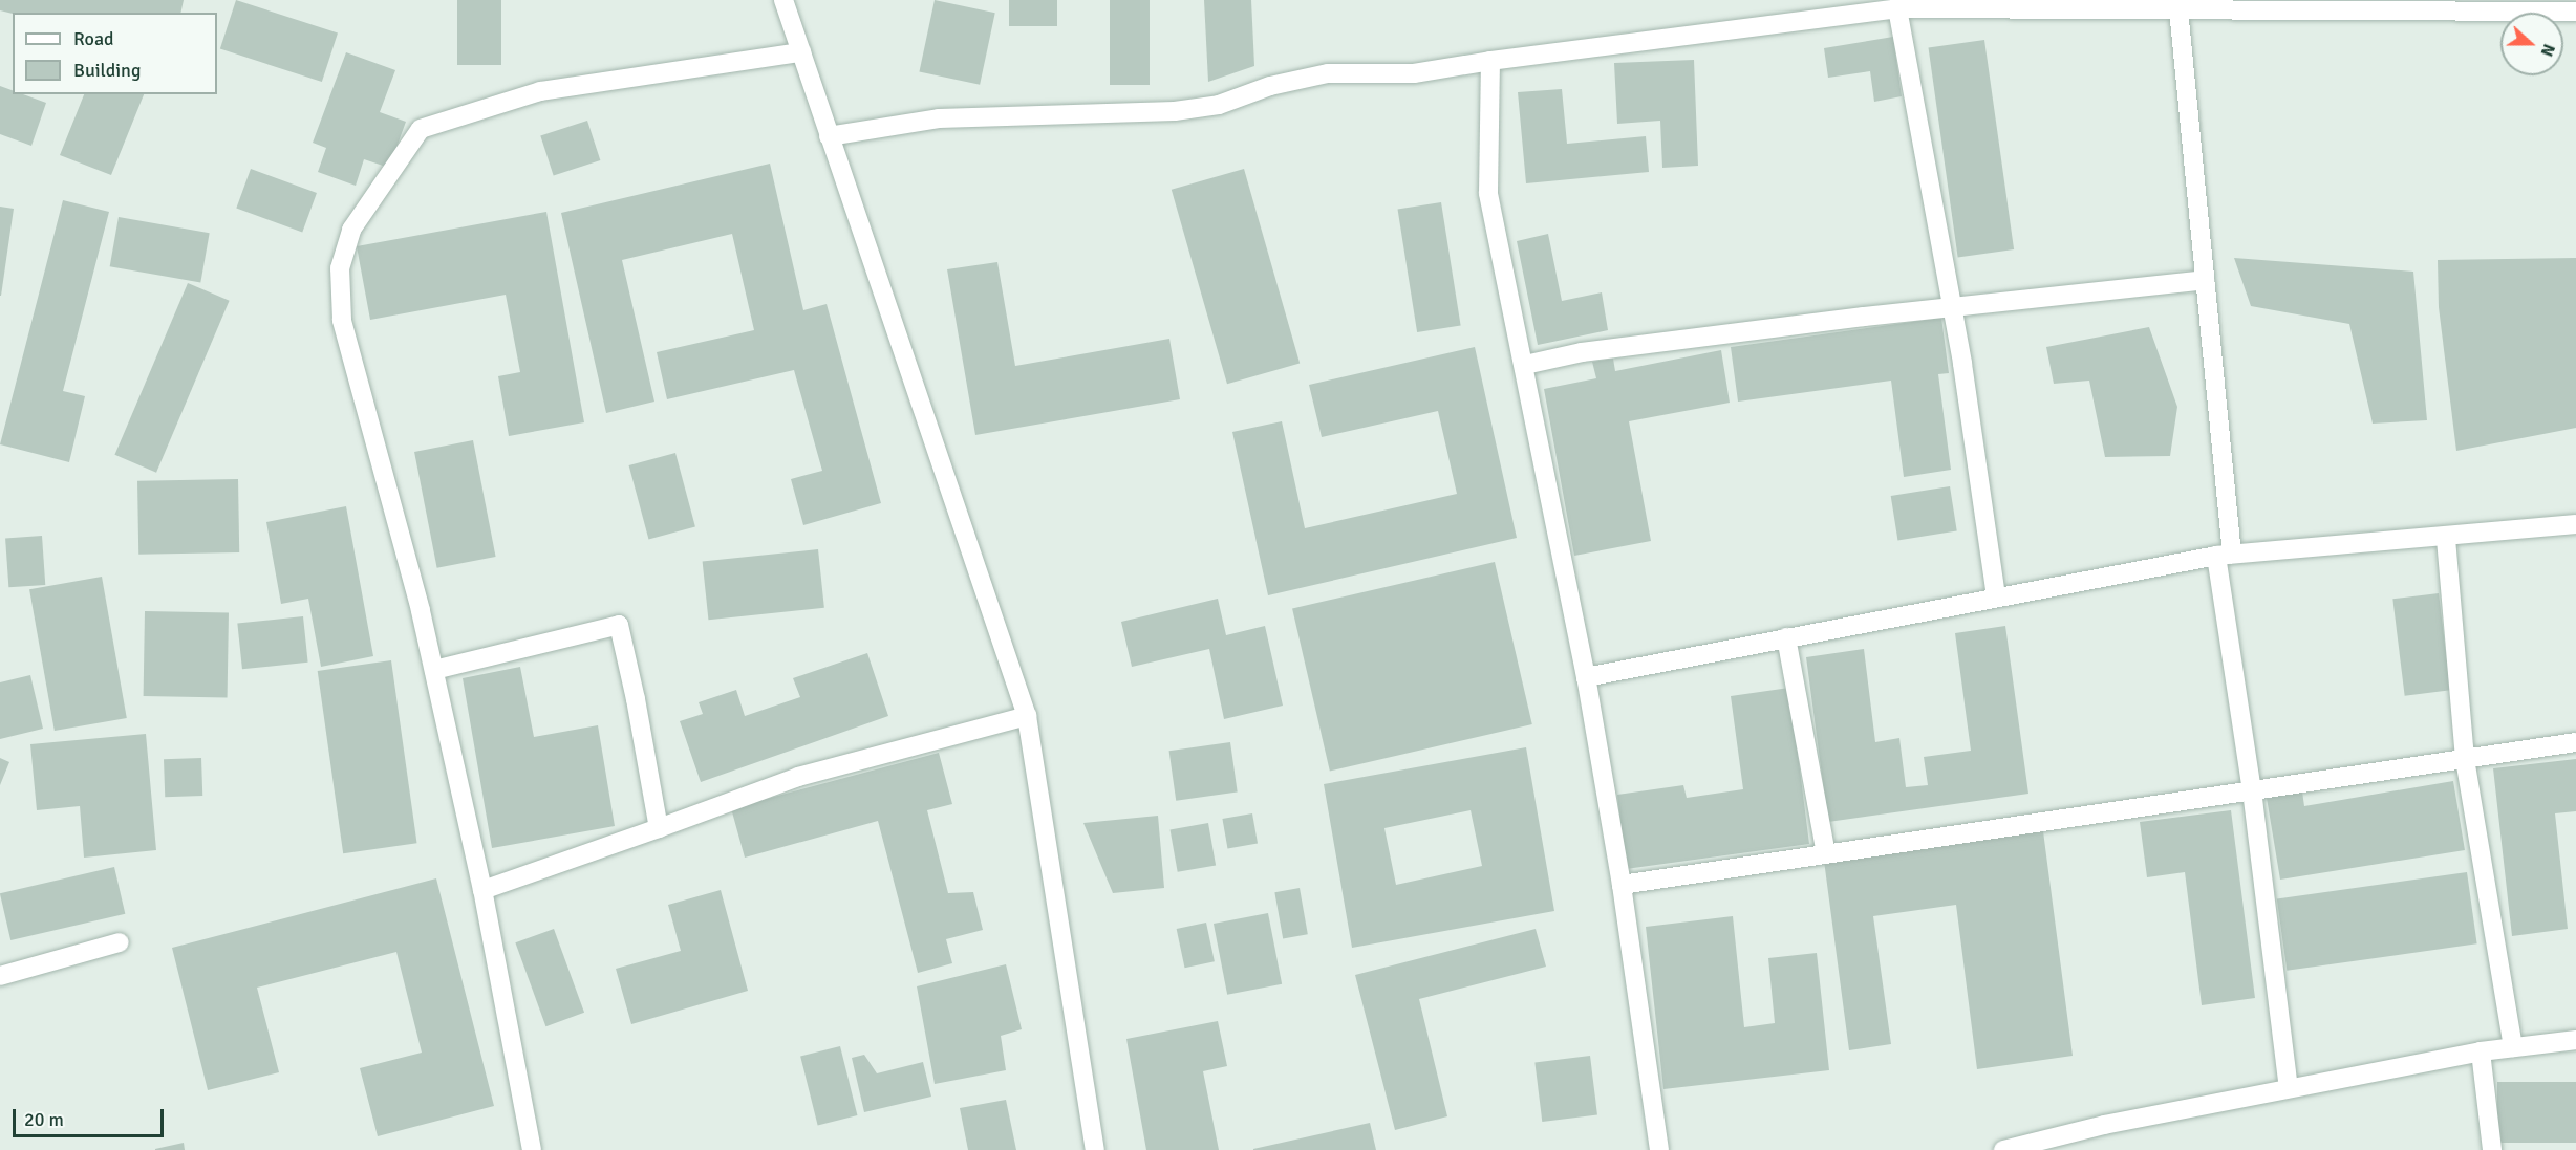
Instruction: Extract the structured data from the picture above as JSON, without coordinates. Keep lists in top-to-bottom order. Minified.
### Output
{"legend":["Road","Building"],"scale_bar":"20 m","north":"right"}
